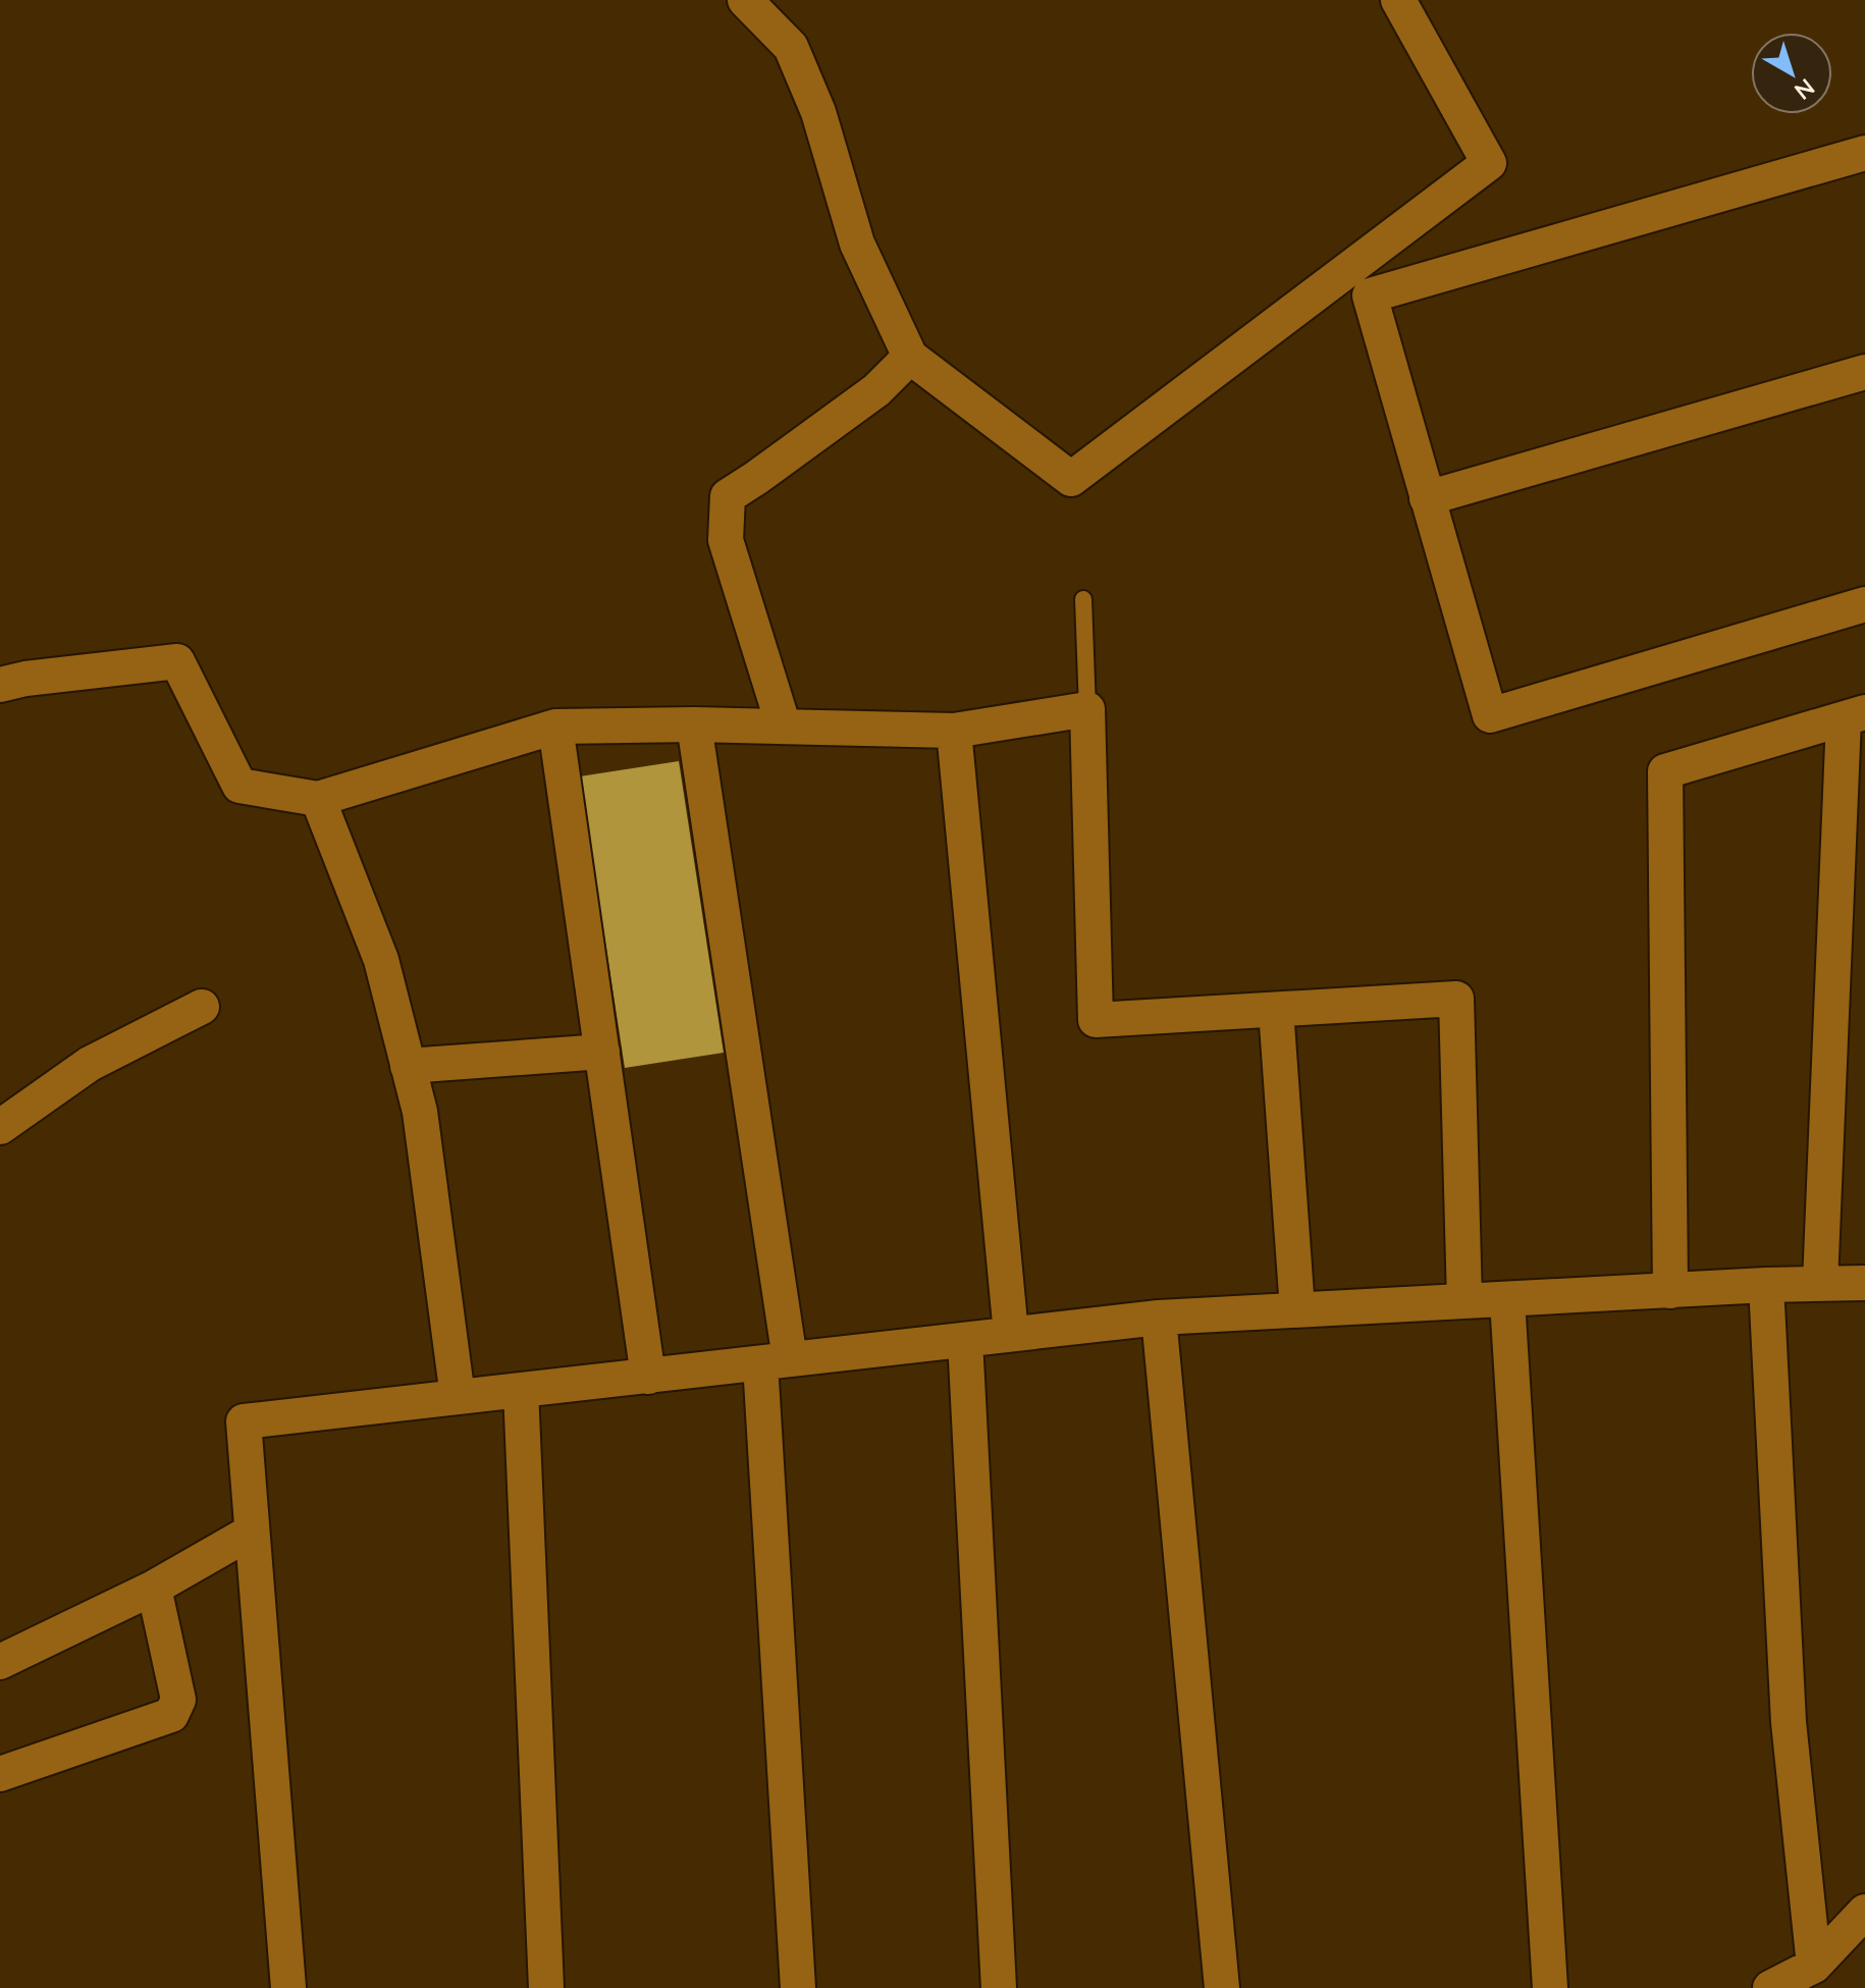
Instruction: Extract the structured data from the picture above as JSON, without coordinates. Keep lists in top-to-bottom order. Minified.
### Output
{"north":"bottom right"}
